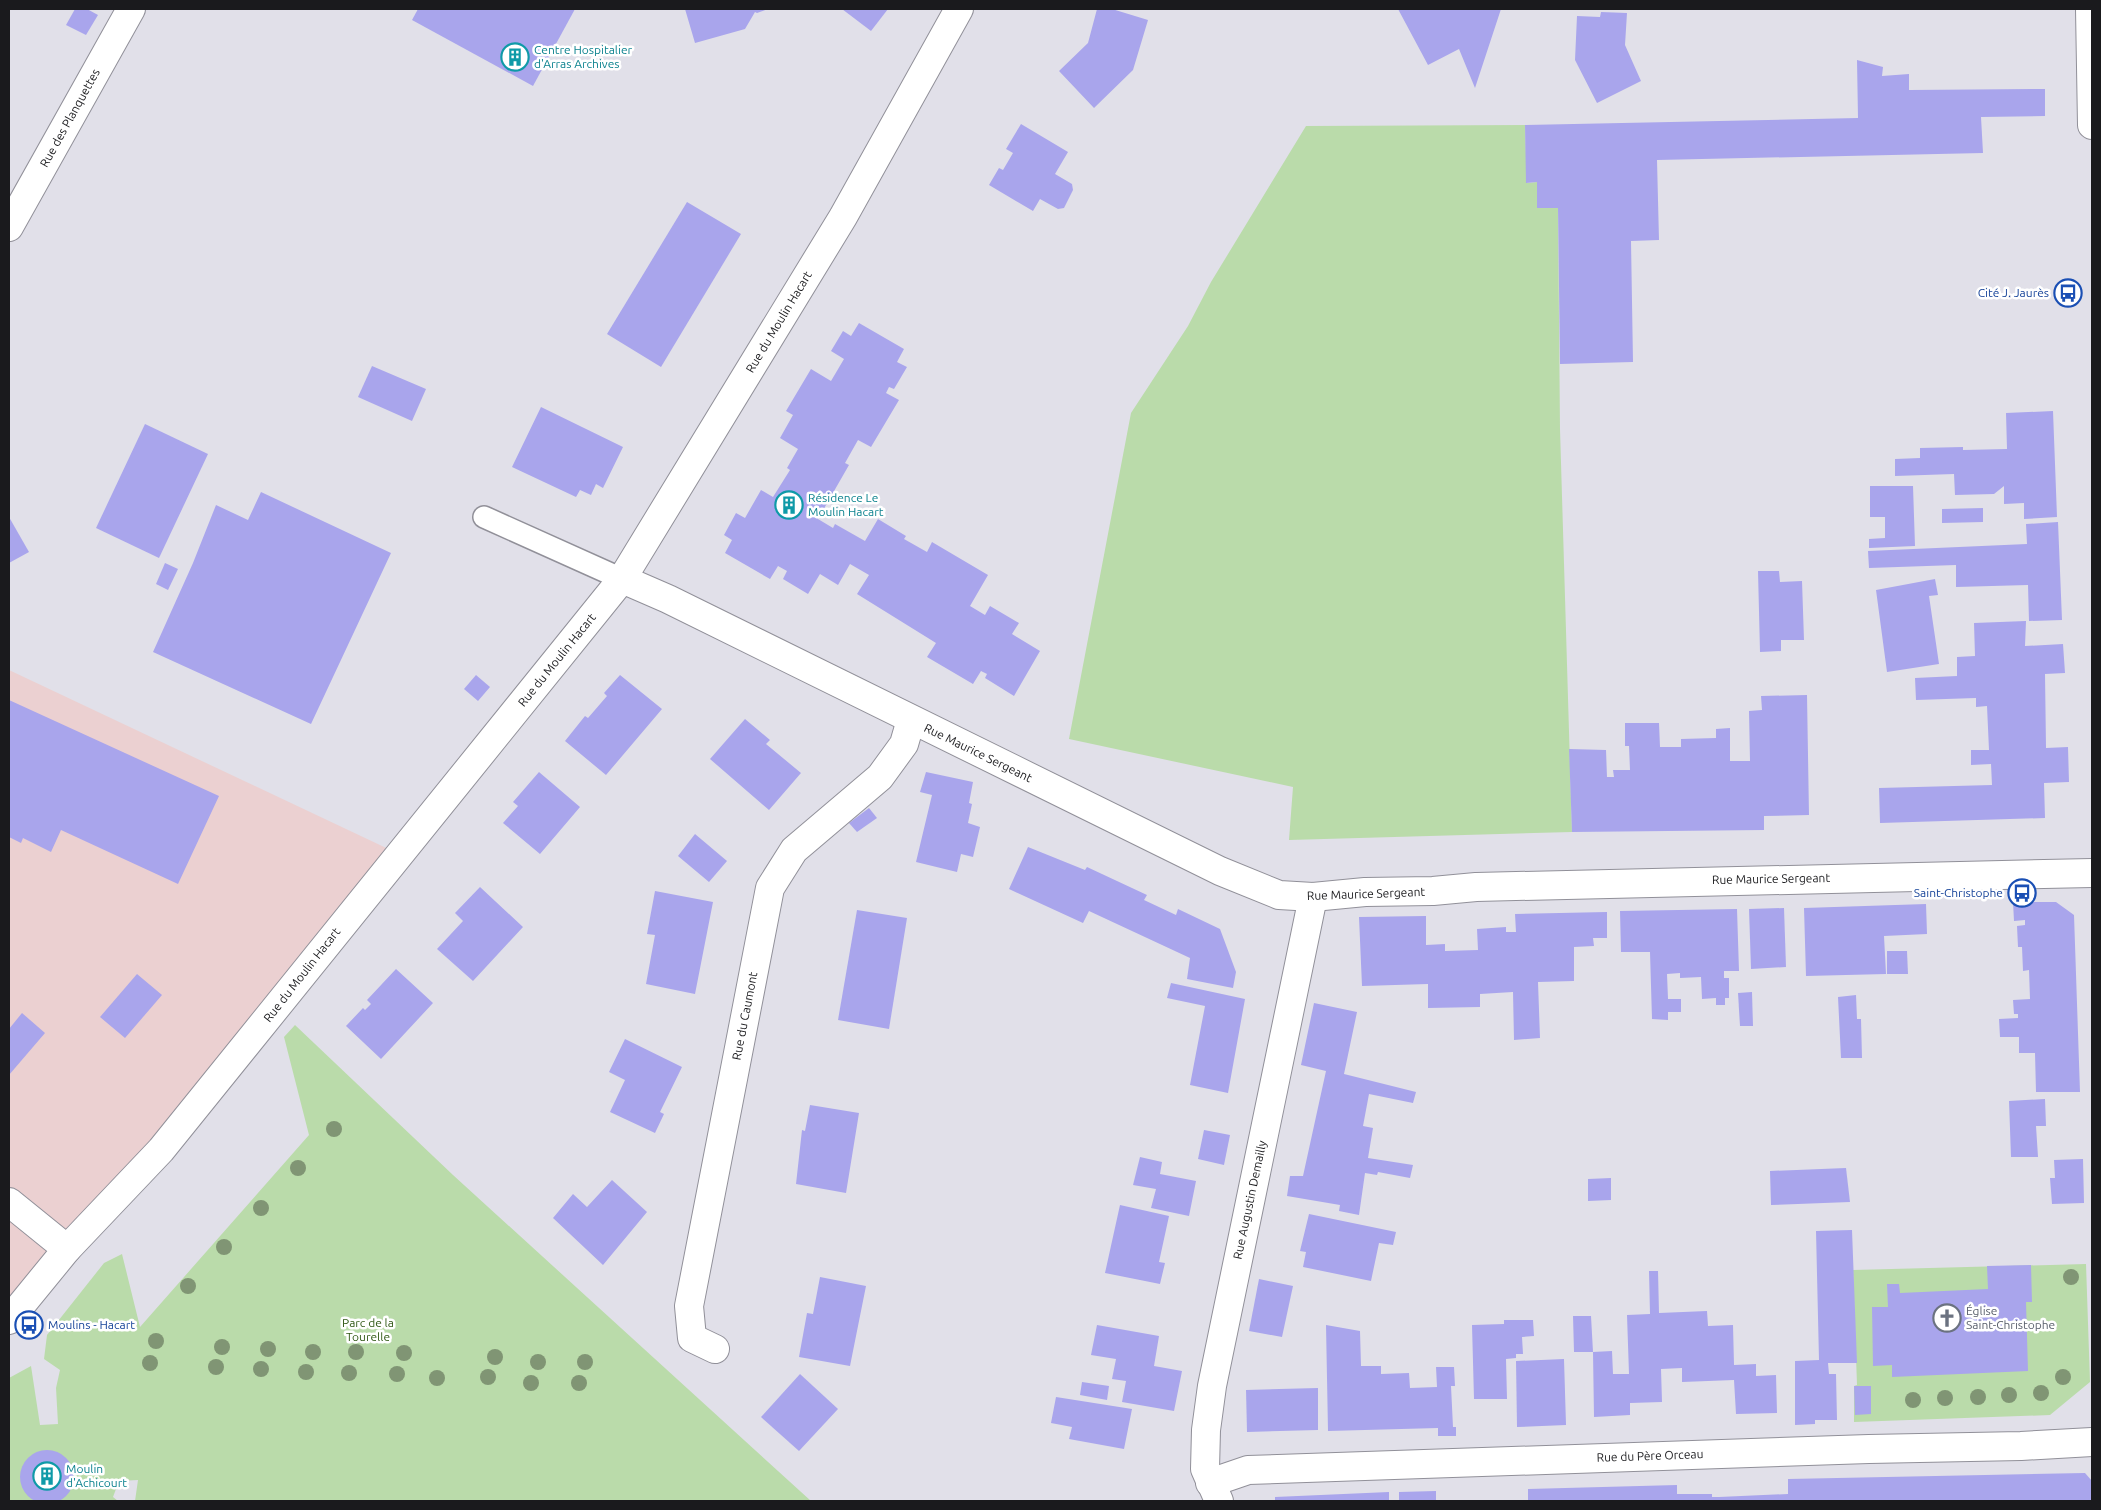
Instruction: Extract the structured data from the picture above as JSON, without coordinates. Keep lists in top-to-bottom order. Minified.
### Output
{"streets":{"street":["Rue des Planquettes","Rue du Moulin Hacart","Rue Maurice Sergeant","Rue du Caumont","Rue Augustin Demailly","Rue du Père Orceau"]},"crossings":[["Rue du Moulin Hacart","Rue Maurice Sergeant"],["Rue Maurice Sergeant","Rue du Caumont"],["Rue Maurice Sergeant","Rue Augustin Demailly"],["Rue Augustin Demailly","Rue du Père Orceau"]],"parks":["Parc de la Tourelle"],"places":{"building":["Centre Hospitalier d'Arras Archives","Résidence Le Moulin Hacart","Moulin d'Achicourt"],"bus stop":["Cité J. Jaurès","Saint-Christophe","Moulins - Hacart"],"church":["Église Saint-Christophe"]}}
